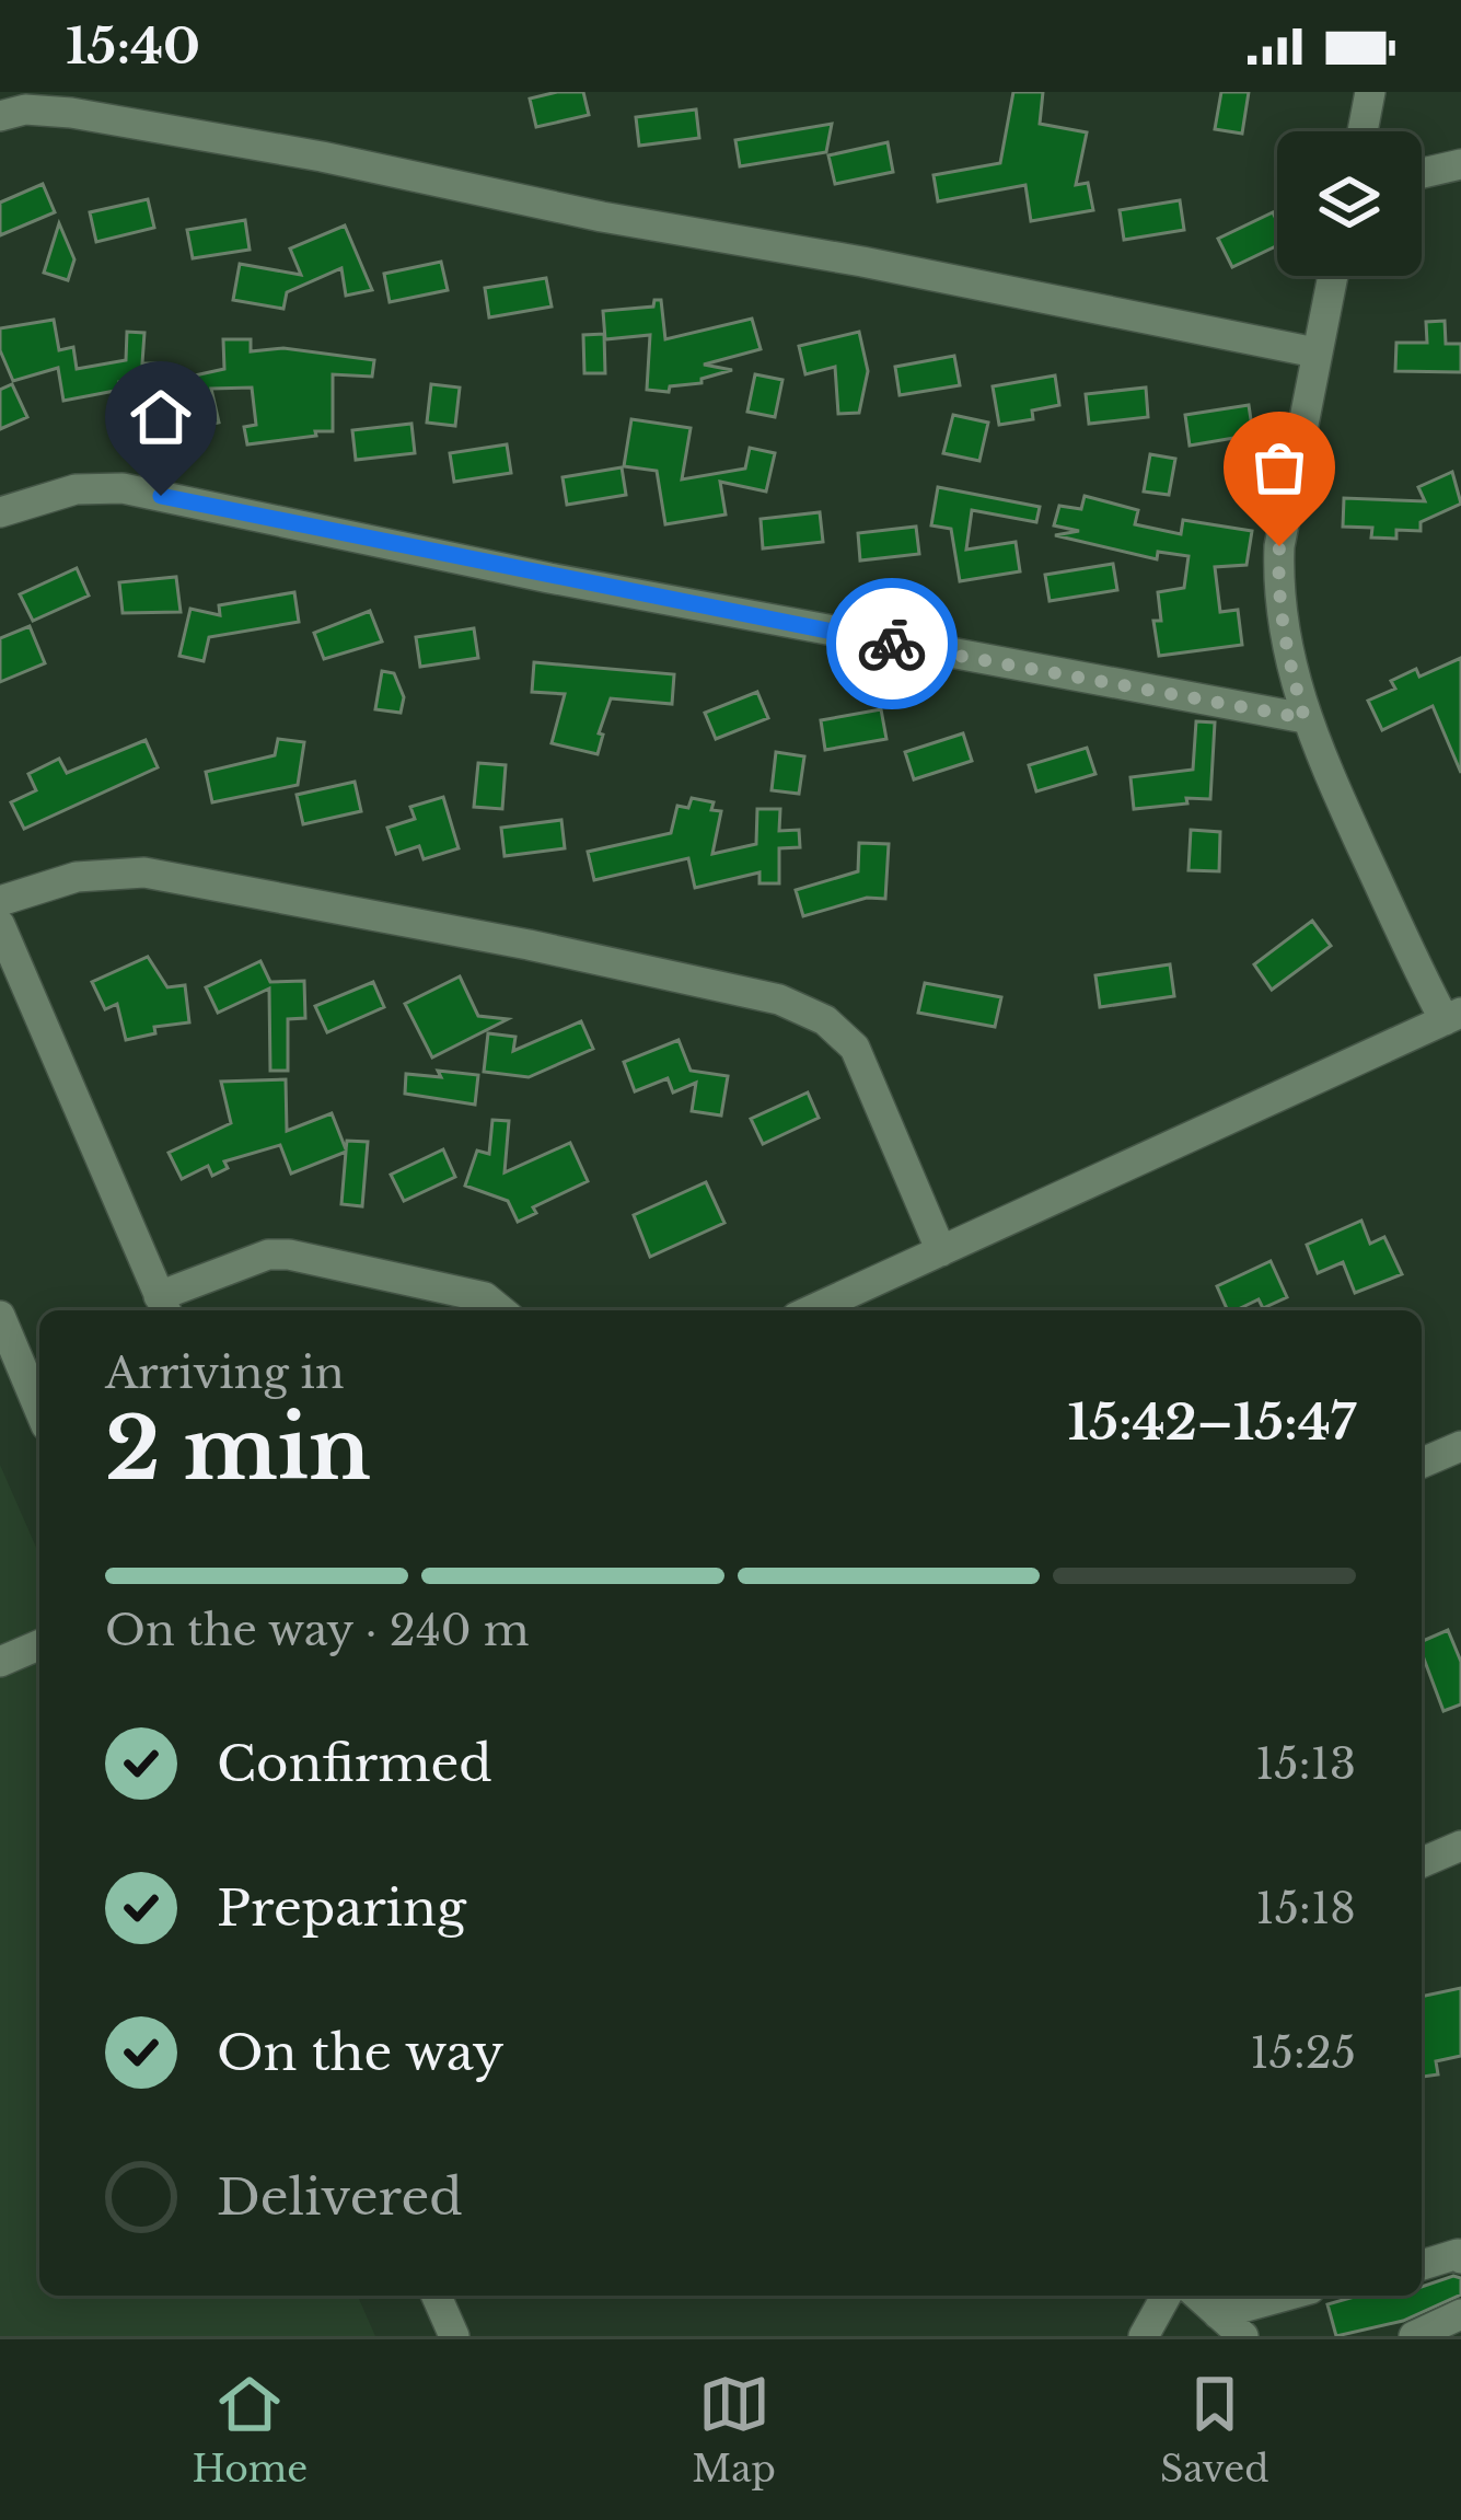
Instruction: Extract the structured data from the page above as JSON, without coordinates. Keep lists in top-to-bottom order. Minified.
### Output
{"page":{"status":"15:40","heading":["2 min","Arriving in","15:42–15:47"],"bar":"On the way · 240 m","list":[["Confirmed","15:13"],["Preparing","15:18"],["On the way","15:25"],"Delivered"],"tabs":["Home","Map","Saved"]}}
